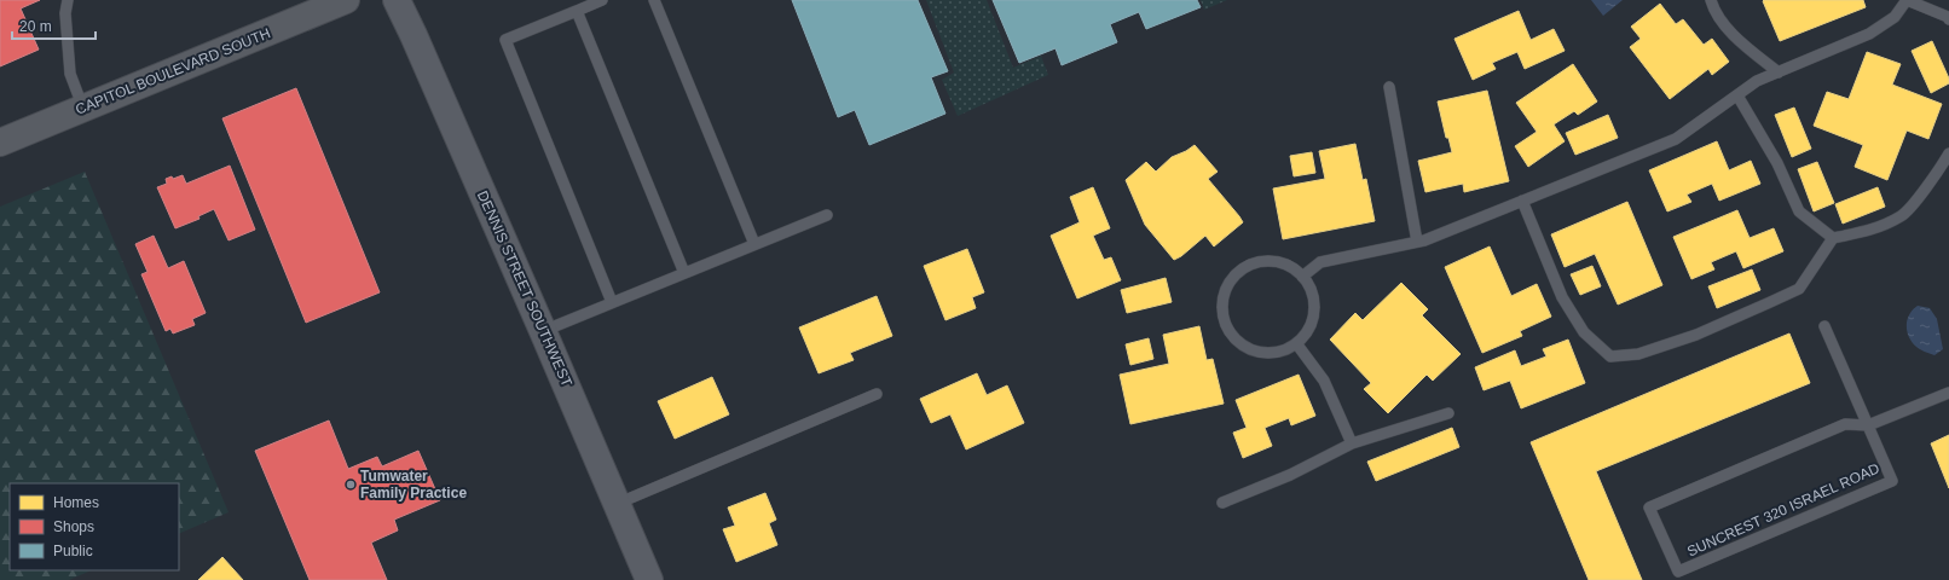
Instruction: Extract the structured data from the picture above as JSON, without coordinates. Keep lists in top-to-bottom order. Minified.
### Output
{"streets":{"main road":["CAPITOL BOULEVARD SOUTH"],"street":["DENNIS STREET SOUTHWEST"],"lane":["SUNCREST 320 ISRAEL ROAD"]},"places":["Tumwater Family Practice"],"legend":["Homes","Shops","Public"],"scale_bar":"20 m"}
